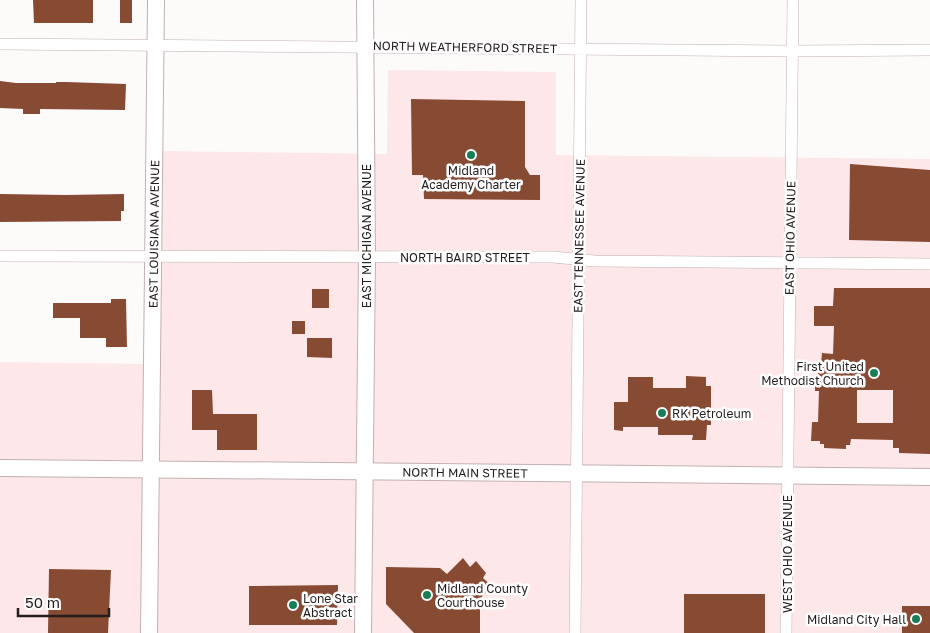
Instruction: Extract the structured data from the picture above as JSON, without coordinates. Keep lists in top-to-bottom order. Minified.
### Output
{"streets":{"street":["NORTH WEATHERFORD STREET","EAST LOUISIANA AVENUE","EAST MICHIGAN AVENUE","EAST TENNESSEE AVENUE","EAST OHIO AVENUE","NORTH BAIRD STREET","NORTH MAIN STREET","WEST OHIO AVENUE"]},"crossings":[["NORTH WEATHERFORD STREET","EAST LOUISIANA AVENUE"],["NORTH WEATHERFORD STREET","EAST MICHIGAN AVENUE"],["NORTH WEATHERFORD STREET","EAST TENNESSEE AVENUE"],["NORTH WEATHERFORD STREET","EAST OHIO AVENUE"],["EAST LOUISIANA AVENUE","NORTH BAIRD STREET"],["EAST LOUISIANA AVENUE","NORTH MAIN STREET"],["EAST MICHIGAN AVENUE","NORTH BAIRD STREET"],["EAST MICHIGAN AVENUE","NORTH MAIN STREET"],["EAST TENNESSEE AVENUE","NORTH BAIRD STREET"],["EAST TENNESSEE AVENUE","NORTH MAIN STREET"],["EAST OHIO AVENUE","NORTH BAIRD STREET"],["EAST OHIO AVENUE","NORTH MAIN STREET"],["EAST OHIO AVENUE","WEST OHIO AVENUE"],["NORTH MAIN STREET","WEST OHIO AVENUE"]],"places":["Midland Academy Charter","First United Methodist Church","RK Petroleum","Midland County Courthouse","Lone Star Abstract","Midland City Hall"],"scale_bar":"50 m"}
